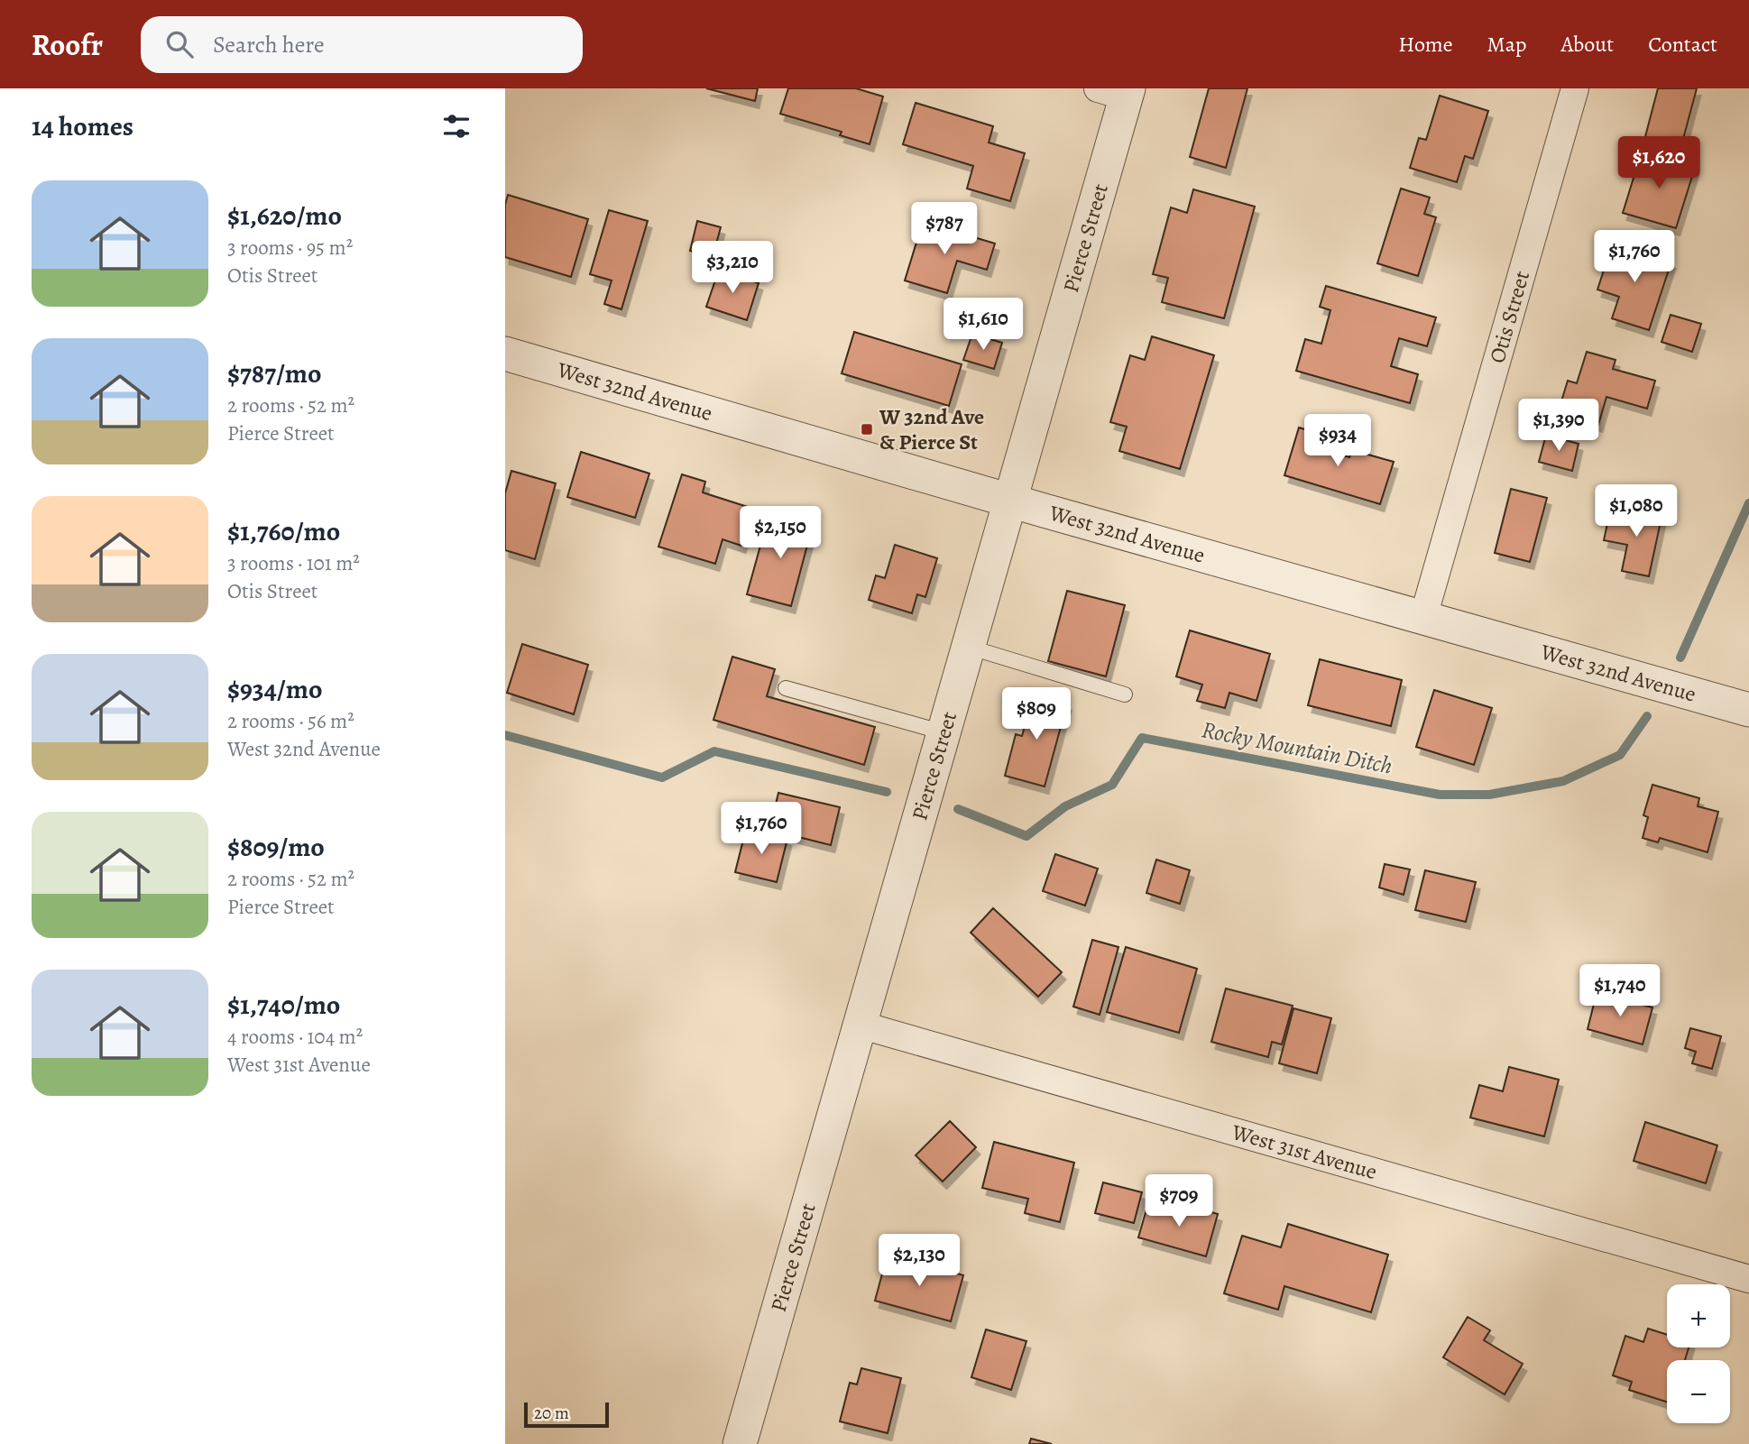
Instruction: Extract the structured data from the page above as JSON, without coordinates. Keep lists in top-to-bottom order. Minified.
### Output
{"streets":{"street":["Pierce Street","Otis Street","West 32nd Avenue","West 31st Avenue"]},"crossings":[["Pierce Street","West 32nd Avenue"],["Pierce Street","West 31st Avenue"],["Otis Street","West 32nd Avenue"]],"water":["Rocky Mountain Ditch"],"places":{"transit":["W 32nd Ave & Pierce St"]},"scale_bar":"20 m","page":{"header":"Roofr","search":"Search here","nav":["Home","Map","About","Contact"],"heading":"14 homes","price":["$1,620","$787","$1,760","$3,210","$1,610","$1,390","$934","$1,080","$2,150","$809","$1,760","$1,740","$709","$2,130"],"list":[{"name":"$1,620/mo","note":"3 rooms · 95 m² · Otis Street"},{"name":"$787/mo","note":"2 rooms · 52 m² · Pierce Street"},{"name":"$1,760/mo","note":"3 rooms · 101 m² · Otis Street"},{"name":"$934/mo","note":"2 rooms · 56 m² · West 32nd Avenue"},{"name":"$809/mo","note":"2 rooms · 52 m² · Pierce Street"},{"name":"$1,740/mo","note":"4 rooms · 104 m² · West 31st Avenue"}],"map_buttons":["+","−"],"scale":"20 m"}}
